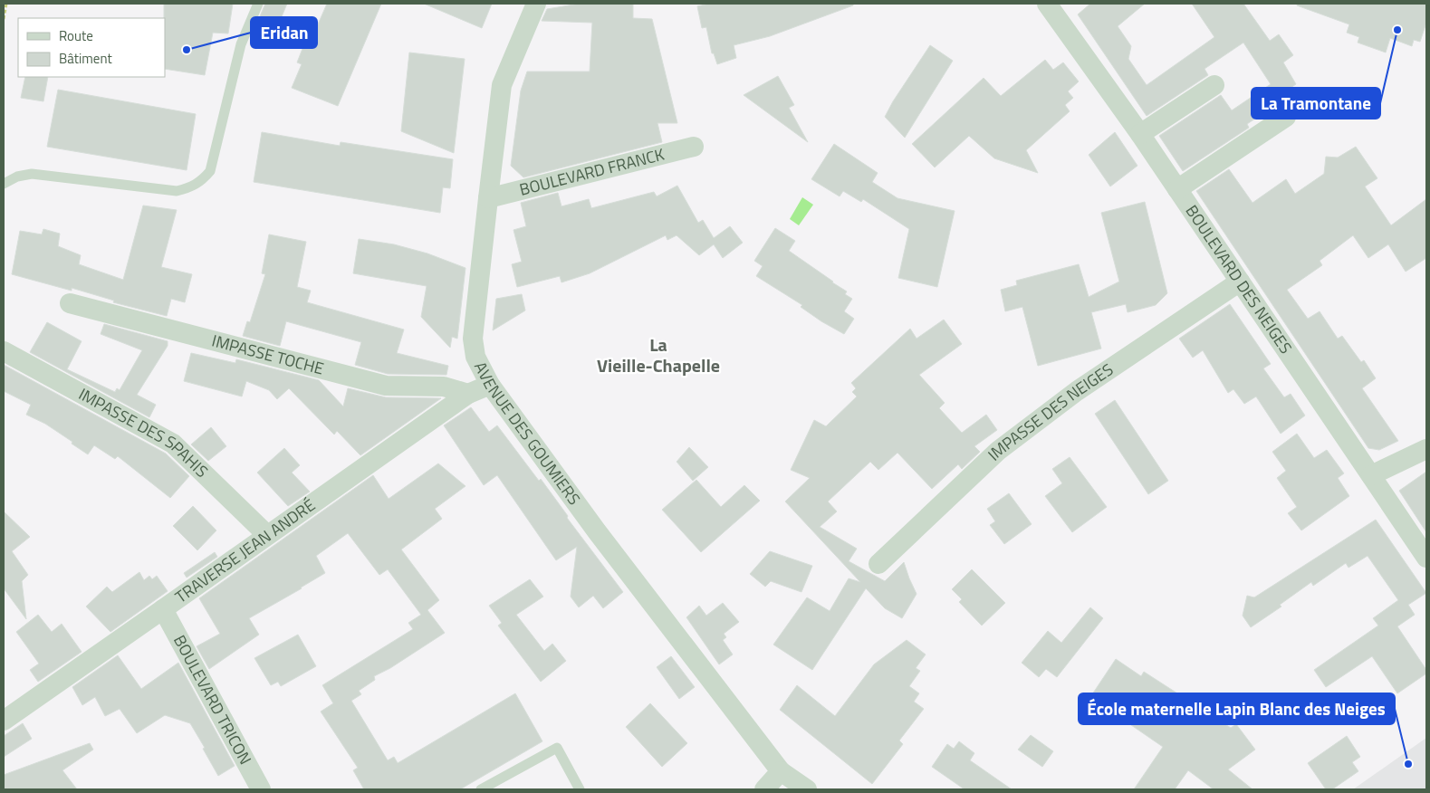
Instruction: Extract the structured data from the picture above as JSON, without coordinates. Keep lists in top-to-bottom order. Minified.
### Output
{"streets":{"street":["BOULEVARD FRANCK","BOULEVARD DES NEIGES","IMPASSE TOCHE","IMPASSE DES NEIGES","AVENUE DES GOUMIERS","IMPASSE DES SPAHIS","TRAVERSE JEAN ANDRÉ","BOULEVARD TRICON"]},"crossings":[["BOULEVARD FRANCK","AVENUE DES GOUMIERS"],["BOULEVARD DES NEIGES","IMPASSE DES NEIGES"],["IMPASSE TOCHE","TRAVERSE JEAN ANDRÉ"],["AVENUE DES GOUMIERS","TRAVERSE JEAN ANDRÉ"],["IMPASSE DES SPAHIS","TRAVERSE JEAN ANDRÉ"],["TRAVERSE JEAN ANDRÉ","BOULEVARD TRICON"]],"districts":["La Vieille-Chapelle"],"places":["La Tramontane","Eridan","École maternelle Lapin Blanc des Neiges"],"legend":["Route","Bâtiment"]}
